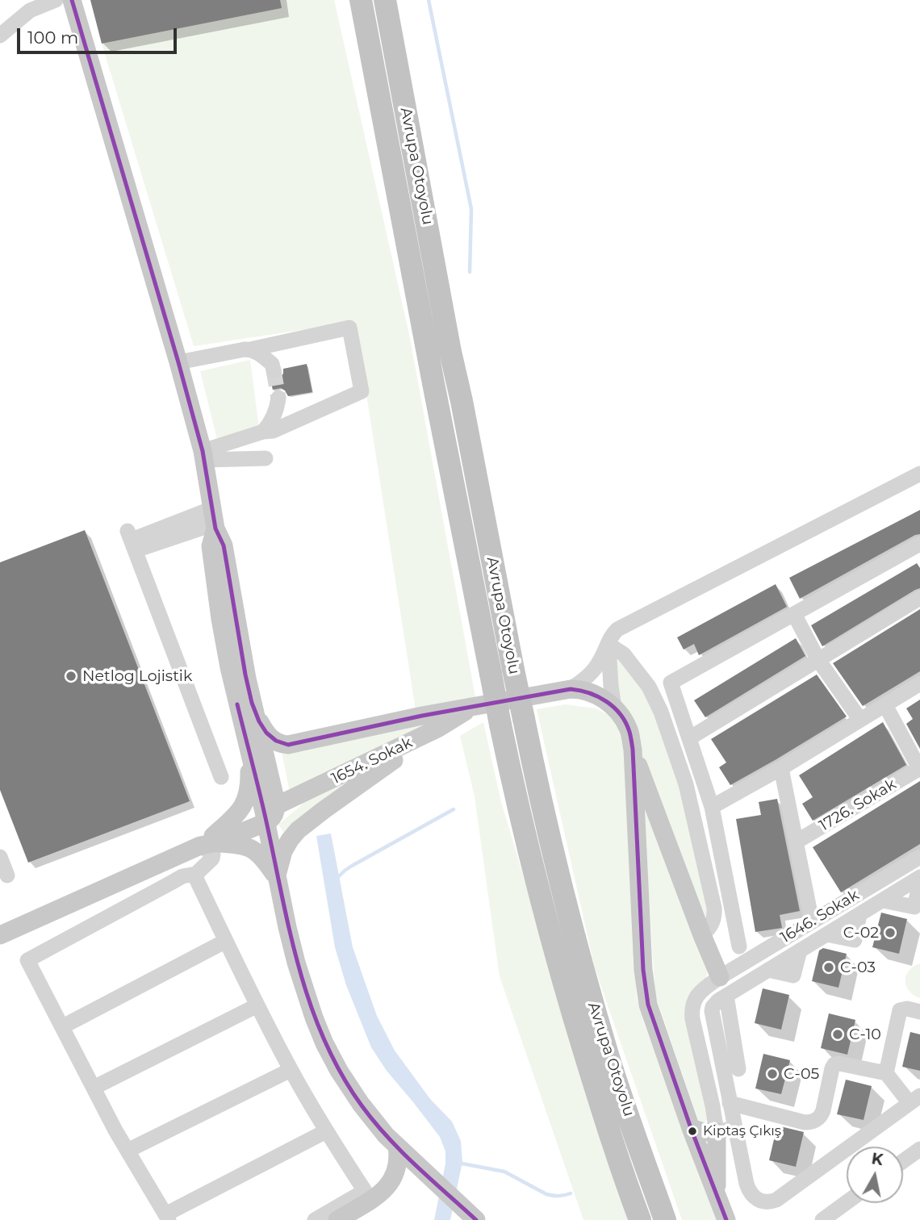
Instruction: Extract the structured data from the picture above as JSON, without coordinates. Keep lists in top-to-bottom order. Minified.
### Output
{"streets":{"highway":["Avrupa Otoyolu"],"main road":["1654. Sokak"],"street":["1726. Sokak","1646. Sokak"]},"places":["Netlog Lojistik","C-02","C-03","C-10","C-05","Kiptaş Çıkış"],"scale_bar":"100 m","north":"top"}
